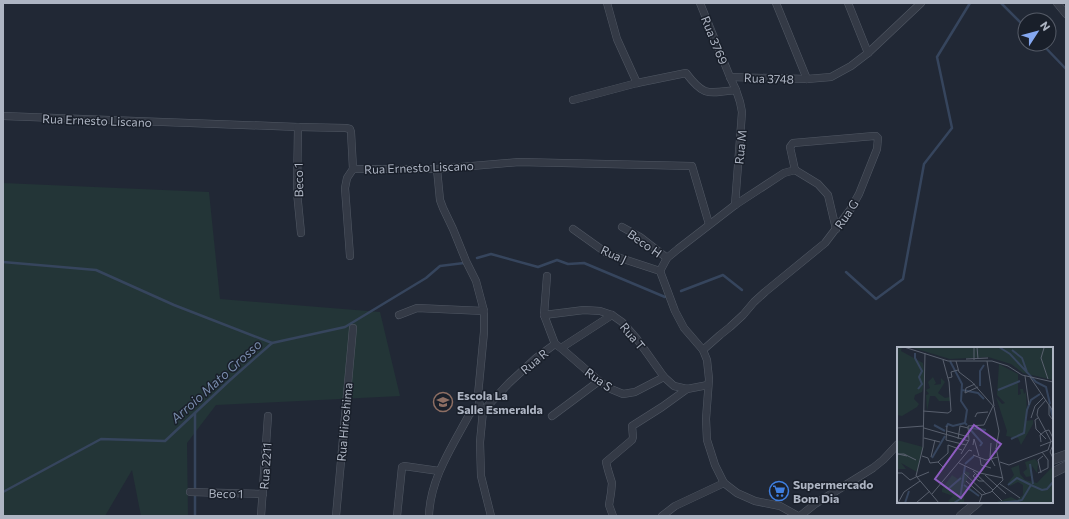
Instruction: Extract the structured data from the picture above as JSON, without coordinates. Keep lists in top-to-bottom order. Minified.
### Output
{"streets":{"street":["Rua 3769","Rua 3748","Rua Ernesto Liscano","Rua M","Beco 1","Rua G","Beco H","Rua J","Rua T","Rua R","Rua S","Rua Hiroshima","Rua 2211"]},"crossings":[["Rua 3769","Rua 3748"],["Rua 3748","Rua M"],["Rua Ernesto Liscano","Beco 1"],["Beco 1","Rua 2211"],["Rua T","Rua R"],["Rua T","Rua S"],["Rua R","Rua S"]],"water":["Arroio Mato Grosso"],"places":{"school or university":["Escola La Salle Esmeralda"],"supermarket":["Supermercado Bom Dia"]},"north":"top right"}
